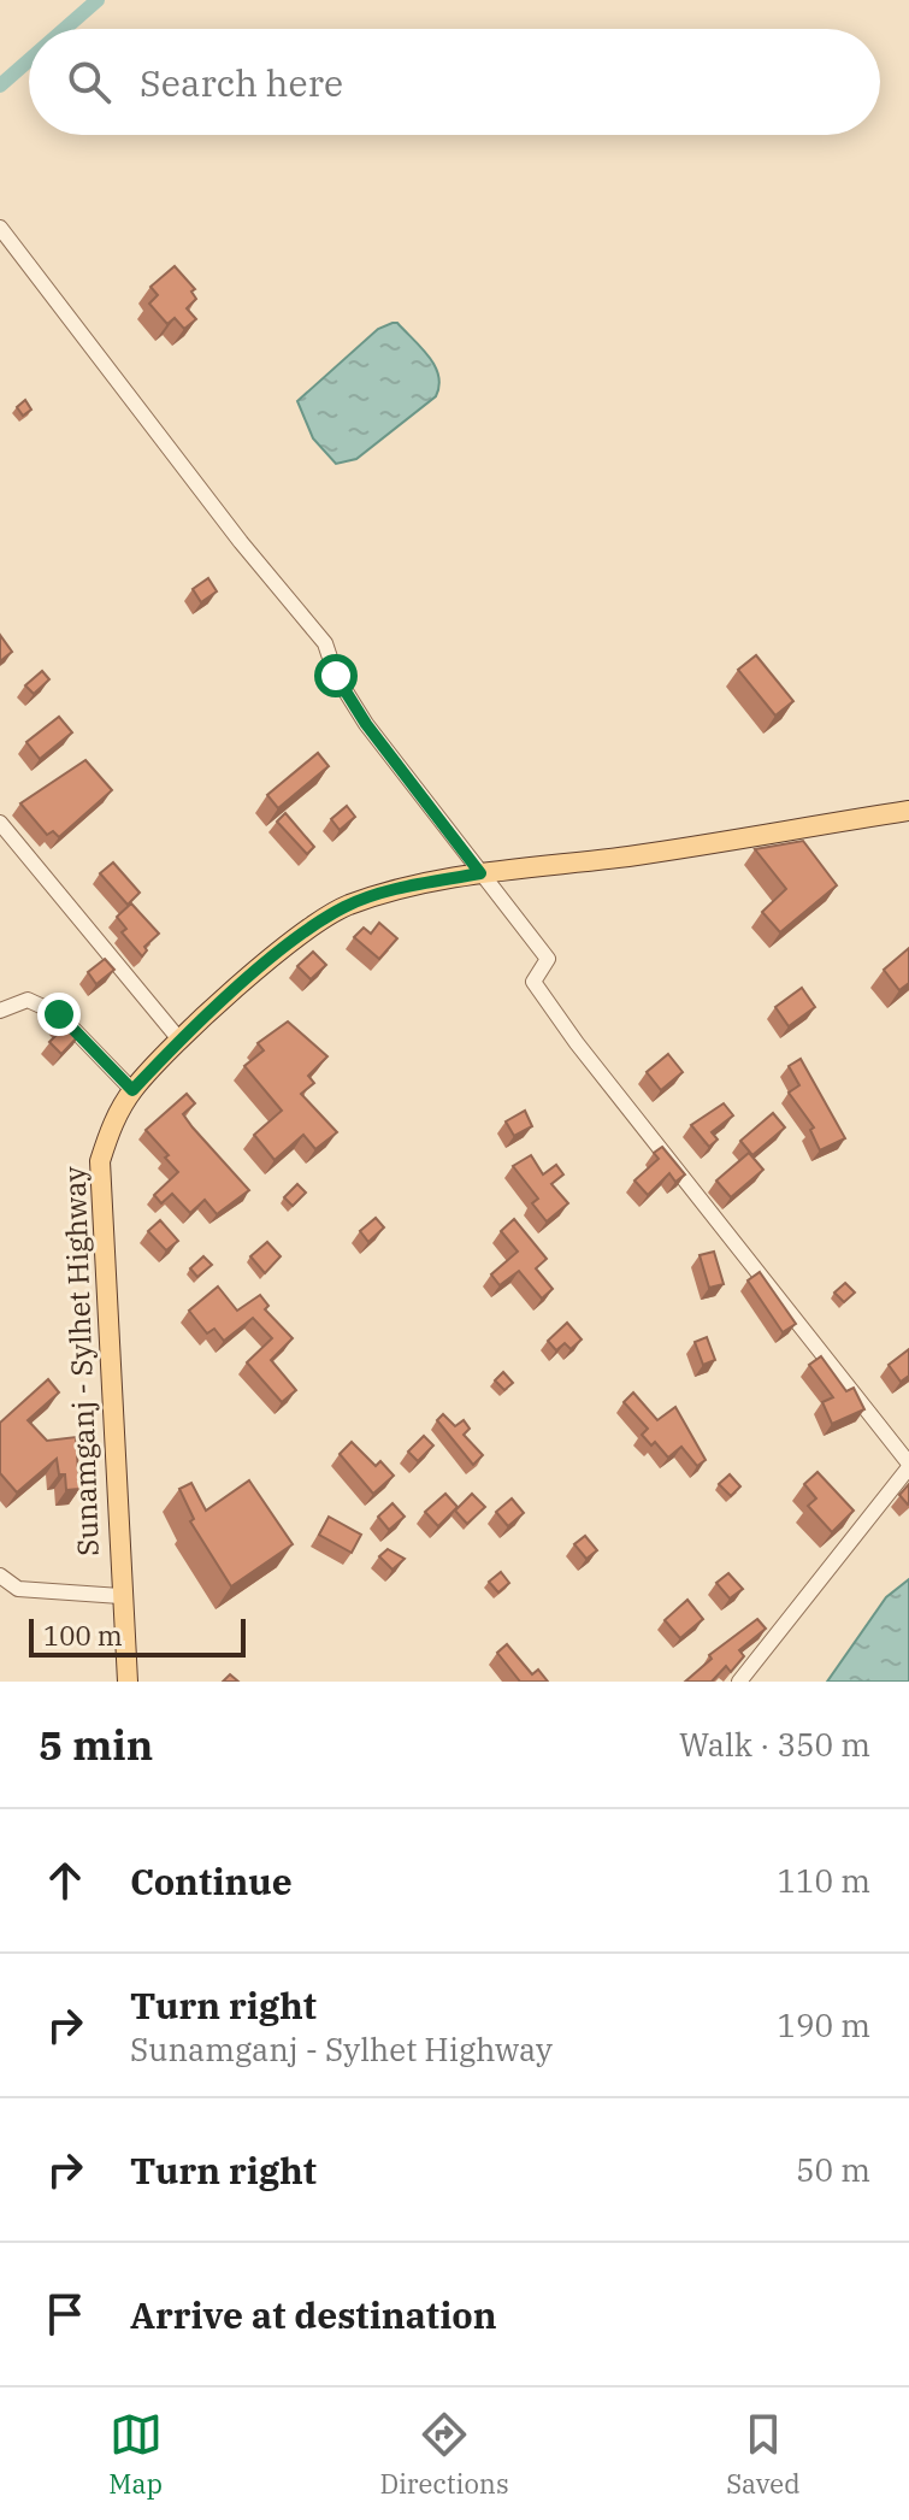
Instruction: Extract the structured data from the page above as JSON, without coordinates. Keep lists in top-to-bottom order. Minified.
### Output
{"streets":{"main road":["Sunamganj - Sylhet Highway"]},"scale_bar":"100 m","page":{"search":"Search here","scale":"100 m","heading":["5 min","Walk · 350 m"],"list":[["Continue","110 m"],["Turn right","Sunamganj - Sylhet Highway","190 m"],["Turn right","50 m"],"Arrive at destination"],"nav":["Map","Directions","Saved"]}}
